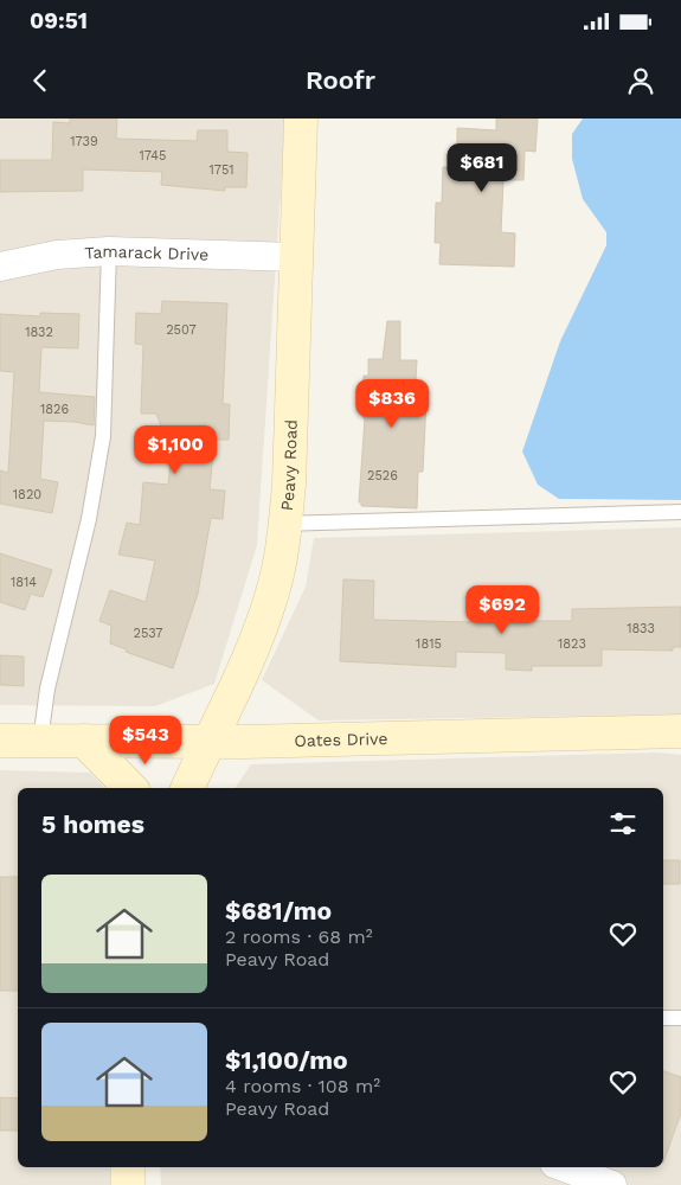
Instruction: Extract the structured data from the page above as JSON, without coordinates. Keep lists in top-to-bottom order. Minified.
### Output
{"streets":{"street":["Tamarack Drive","Peavy Road","Oates Drive"]},"crossings":[["Tamarack Drive","Peavy Road"],["Peavy Road","Oates Drive"]],"house_numbers":["1739","1745","1751","2507","1832","1826","2526","1820","1814","1833","2537","1815","1823"],"page":{"status":"09:51","header":"Roofr","price":["$681","$836","$1,100","$692","$543"],"heading":"5 homes","list":[{"name":"$681/mo","note":"2 rooms · 68 m² · Peavy Road"},{"name":"$1,100/mo","note":"4 rooms · 108 m² · Peavy Road"}]}}
